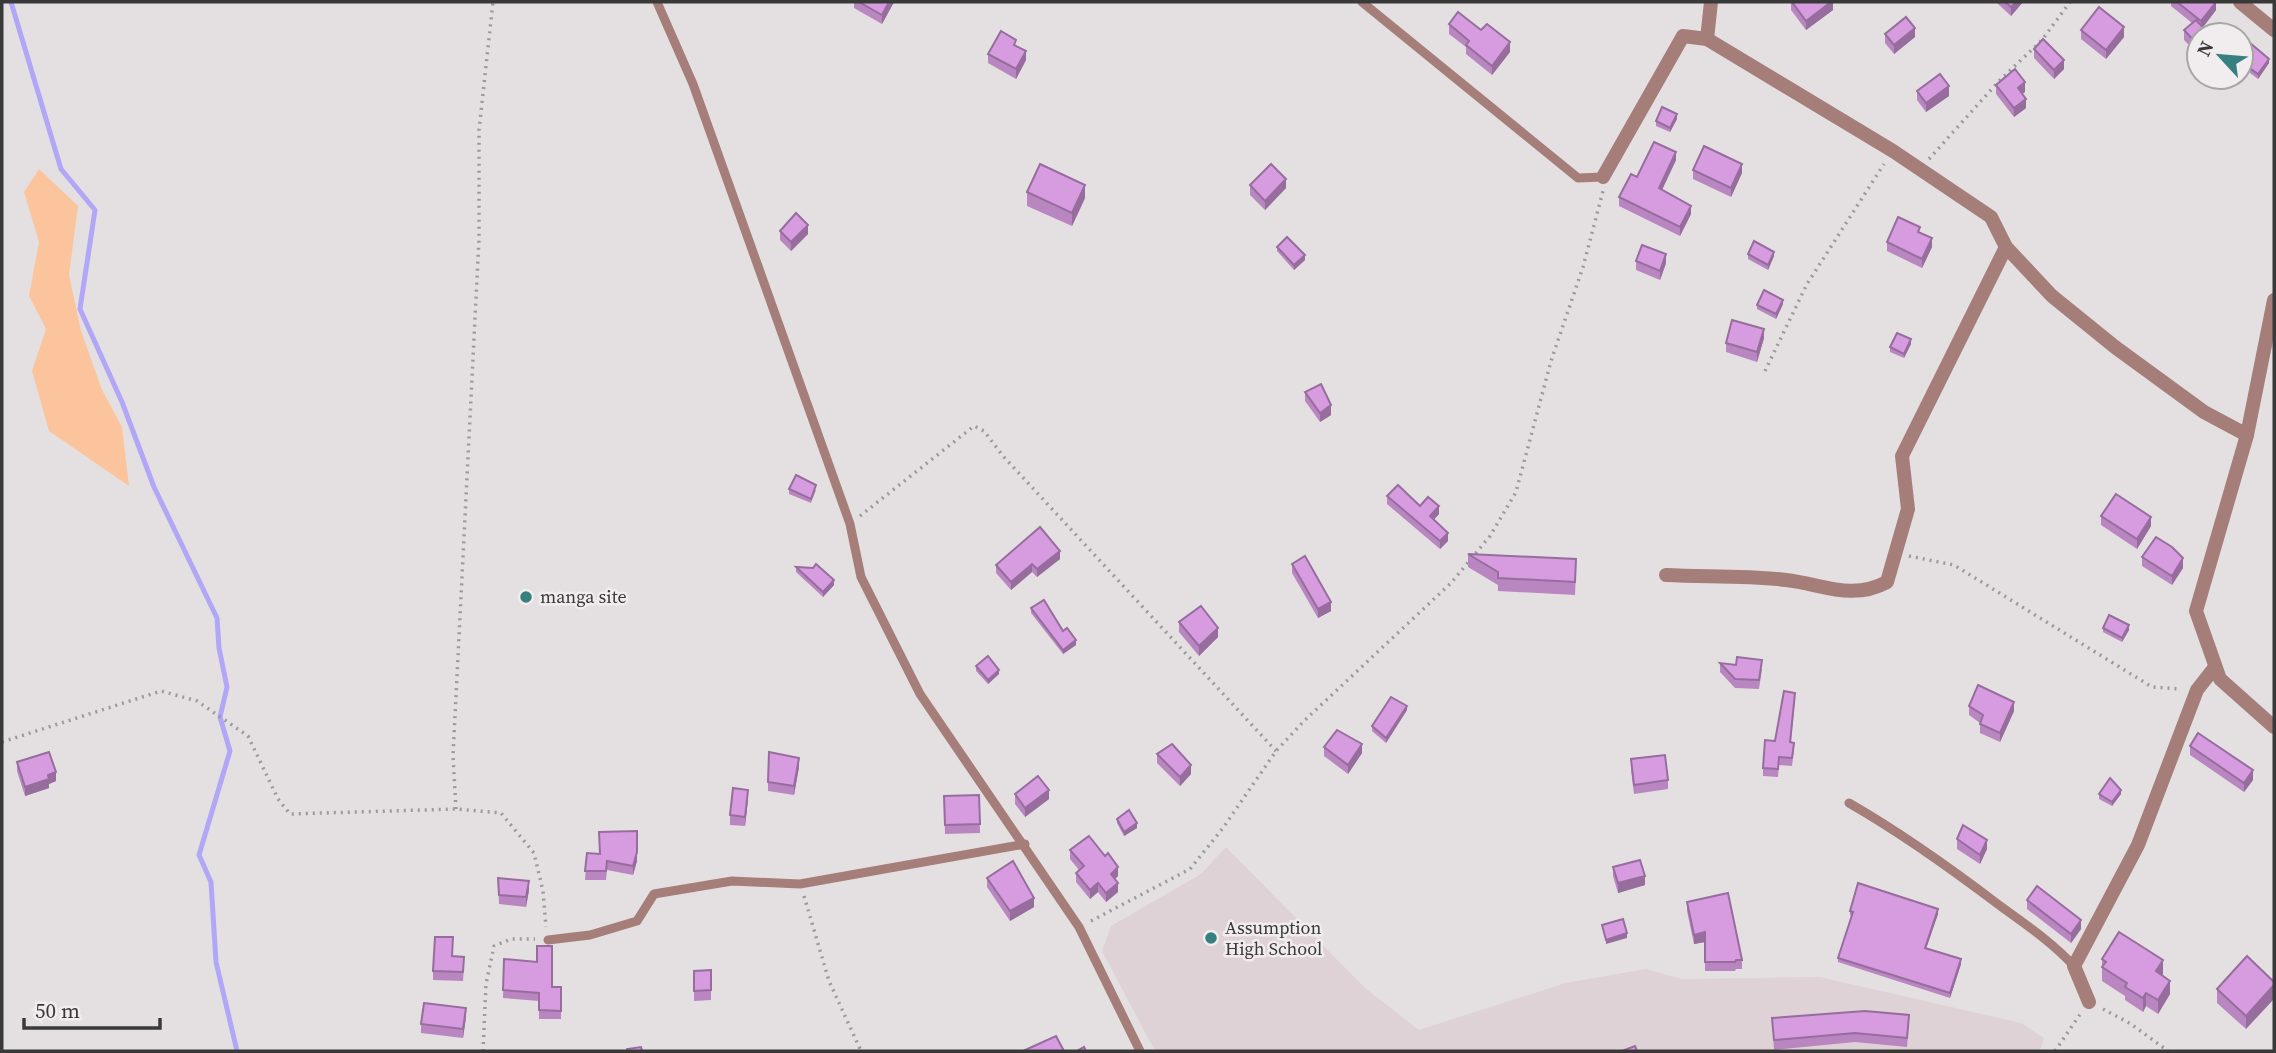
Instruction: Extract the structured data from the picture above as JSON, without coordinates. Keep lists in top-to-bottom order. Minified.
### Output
{"places":["manga site","Assumption High School"],"scale_bar":"50 m","north":"top left"}
